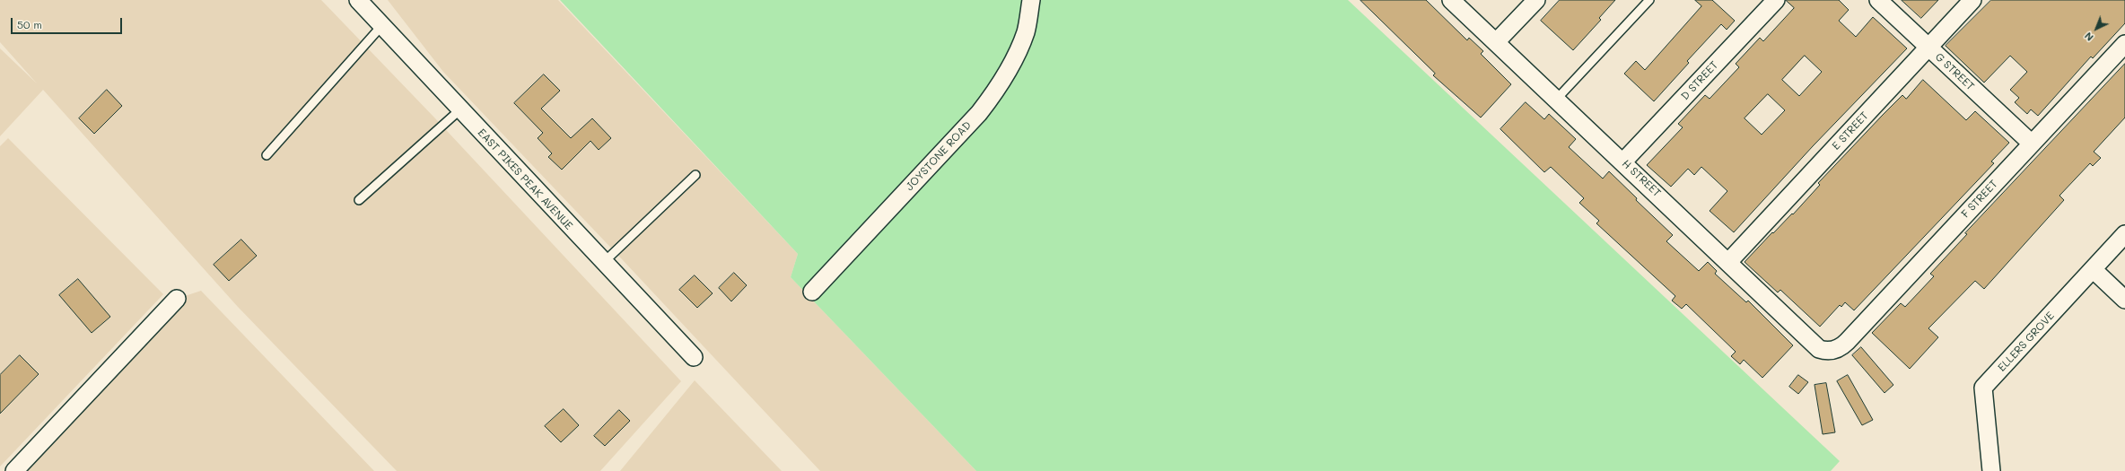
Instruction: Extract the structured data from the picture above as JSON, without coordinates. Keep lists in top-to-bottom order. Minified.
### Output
{"streets":{"street":["G STREET","D STREET","E STREET","JOYSTONE ROAD","H STREET","EAST PIKES PEAK AVENUE","F STREET","ELLERS GROVE"]},"crossings":[["G STREET","E STREET"],["G STREET","F STREET"],["D STREET","H STREET"],["E STREET","H STREET"],["H STREET","F STREET"]],"scale_bar":"50 m","north":"bottom left"}
